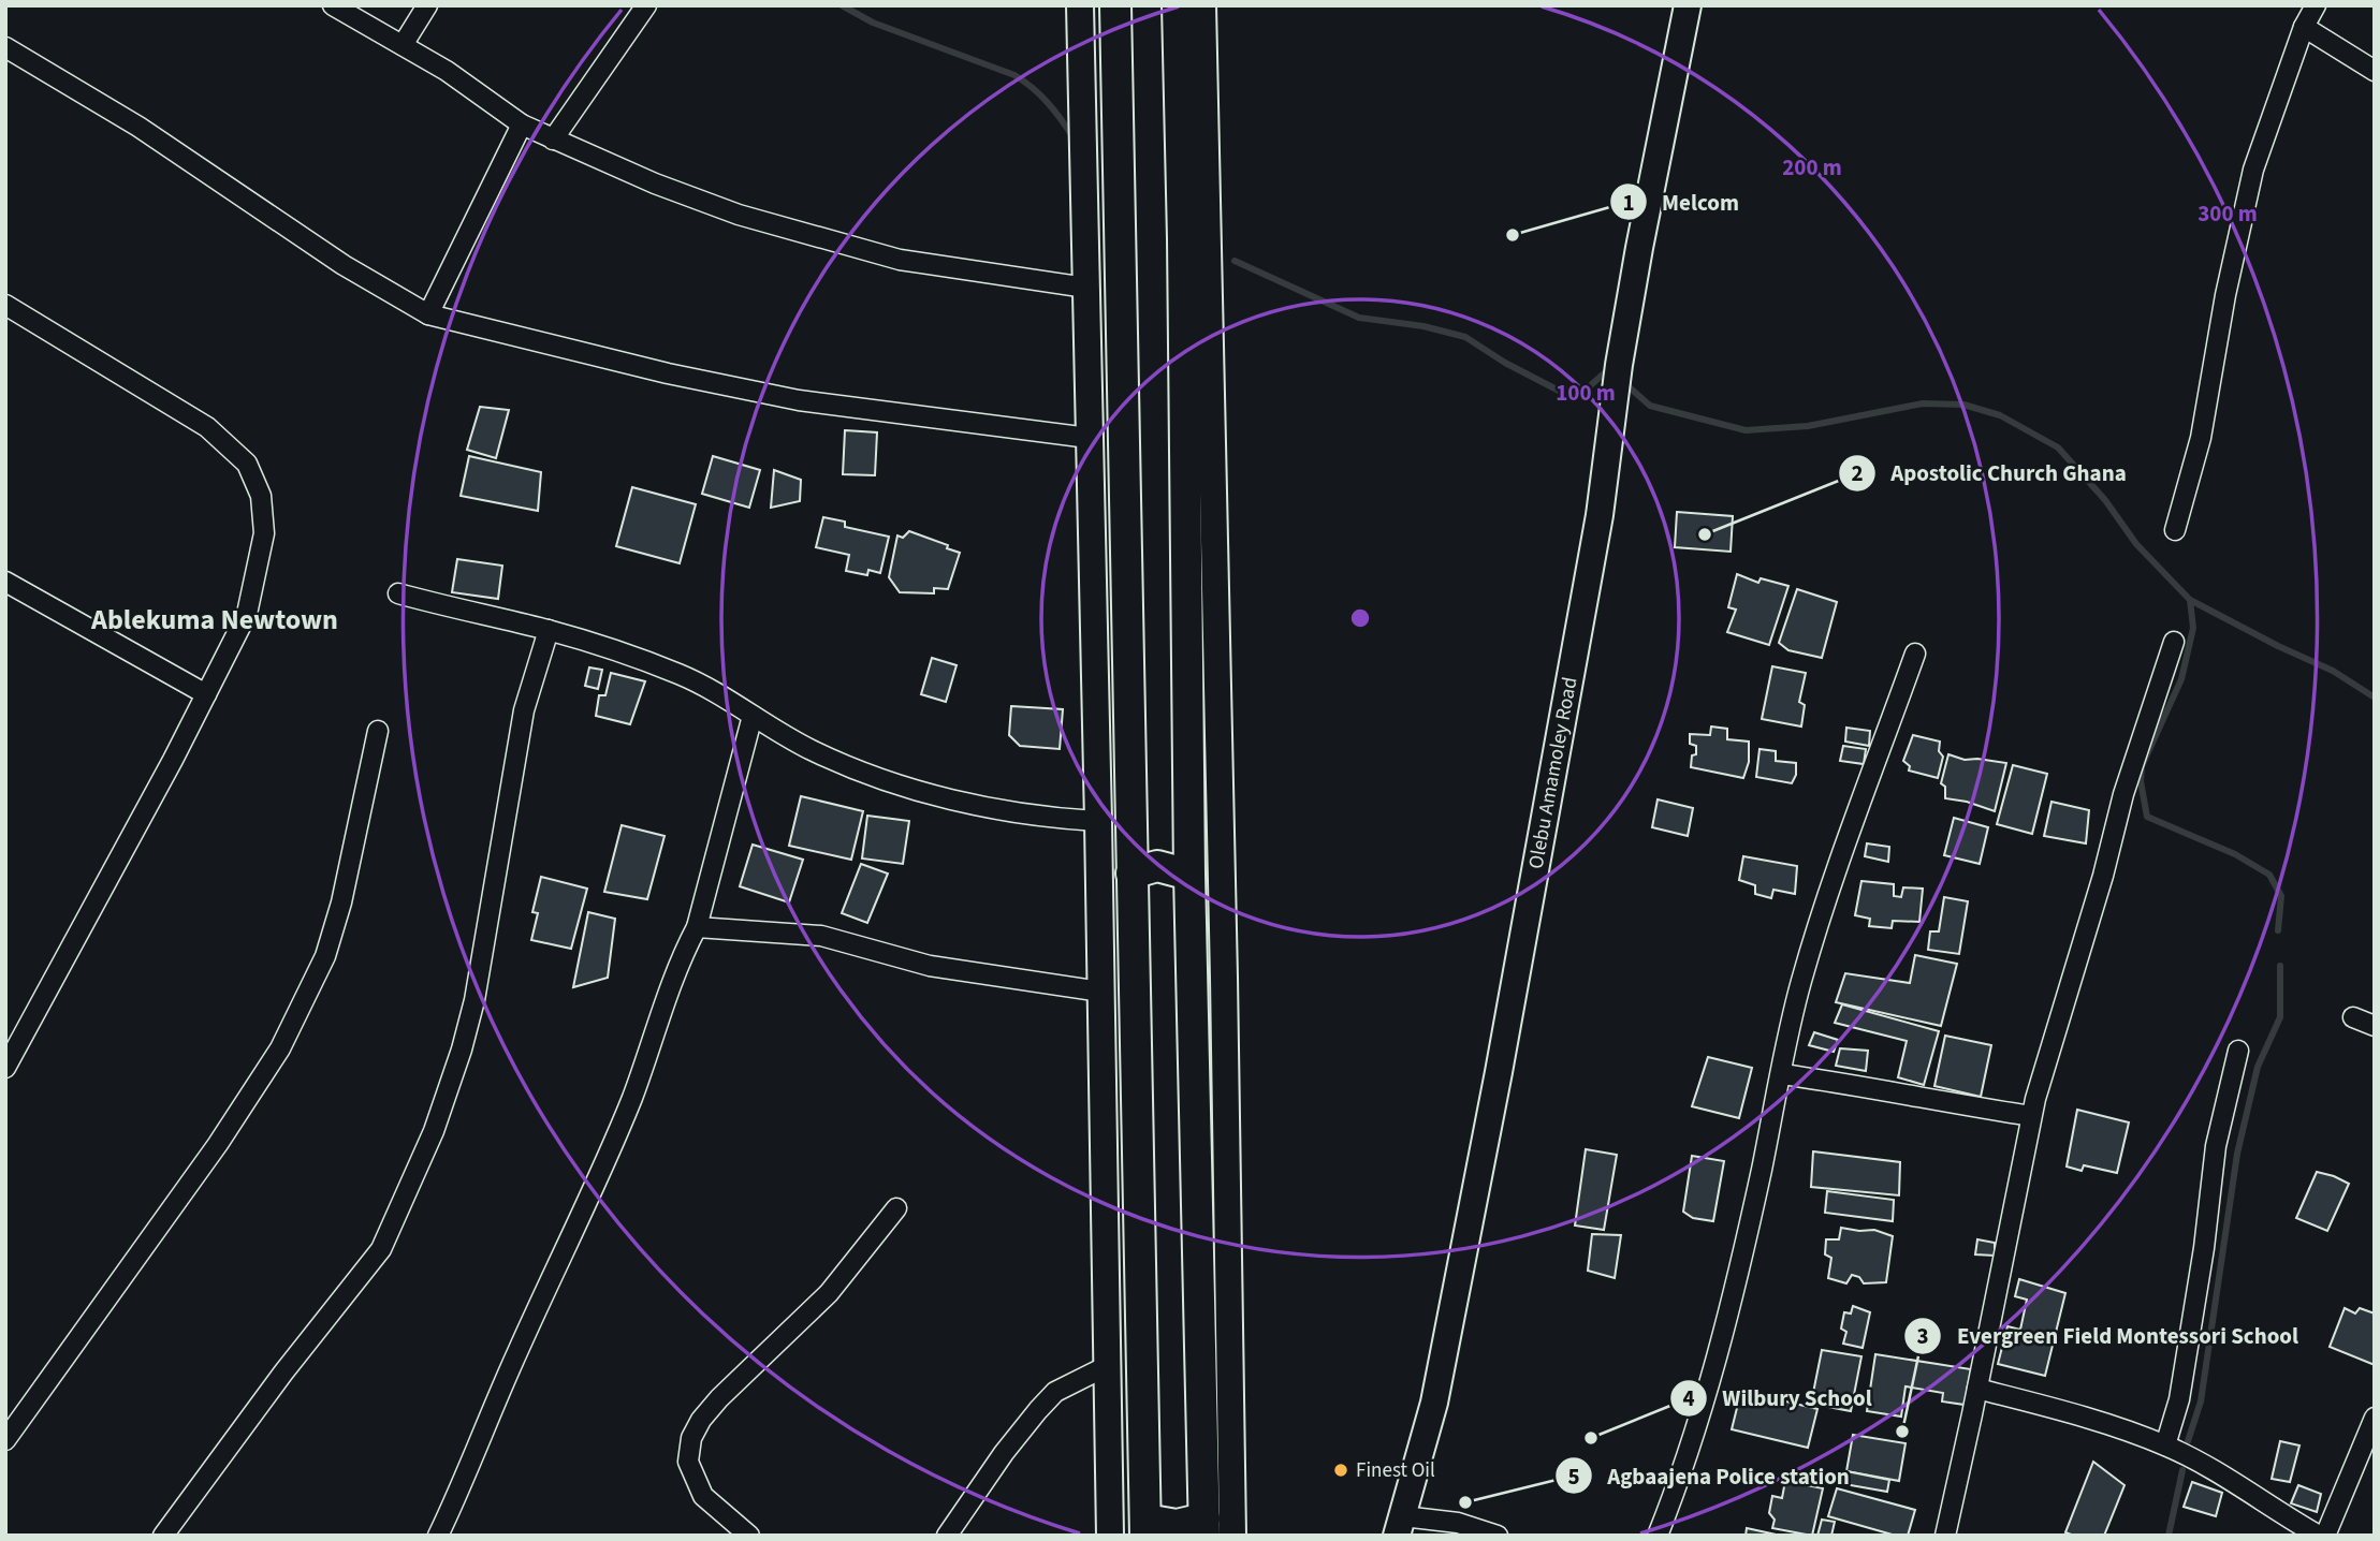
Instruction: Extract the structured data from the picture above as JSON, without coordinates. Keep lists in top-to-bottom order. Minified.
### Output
{"streets":{"street":["Olebu Amamoley Road"]},"districts":["Ablekuma Newtown"],"places":["Melcom","Apostolic Church Ghana","Evergreen Field Montessori School","Wilbury School","Finest Oil","Agbaajena Police station"],"rings":["200 m","300 m","100 m"]}
